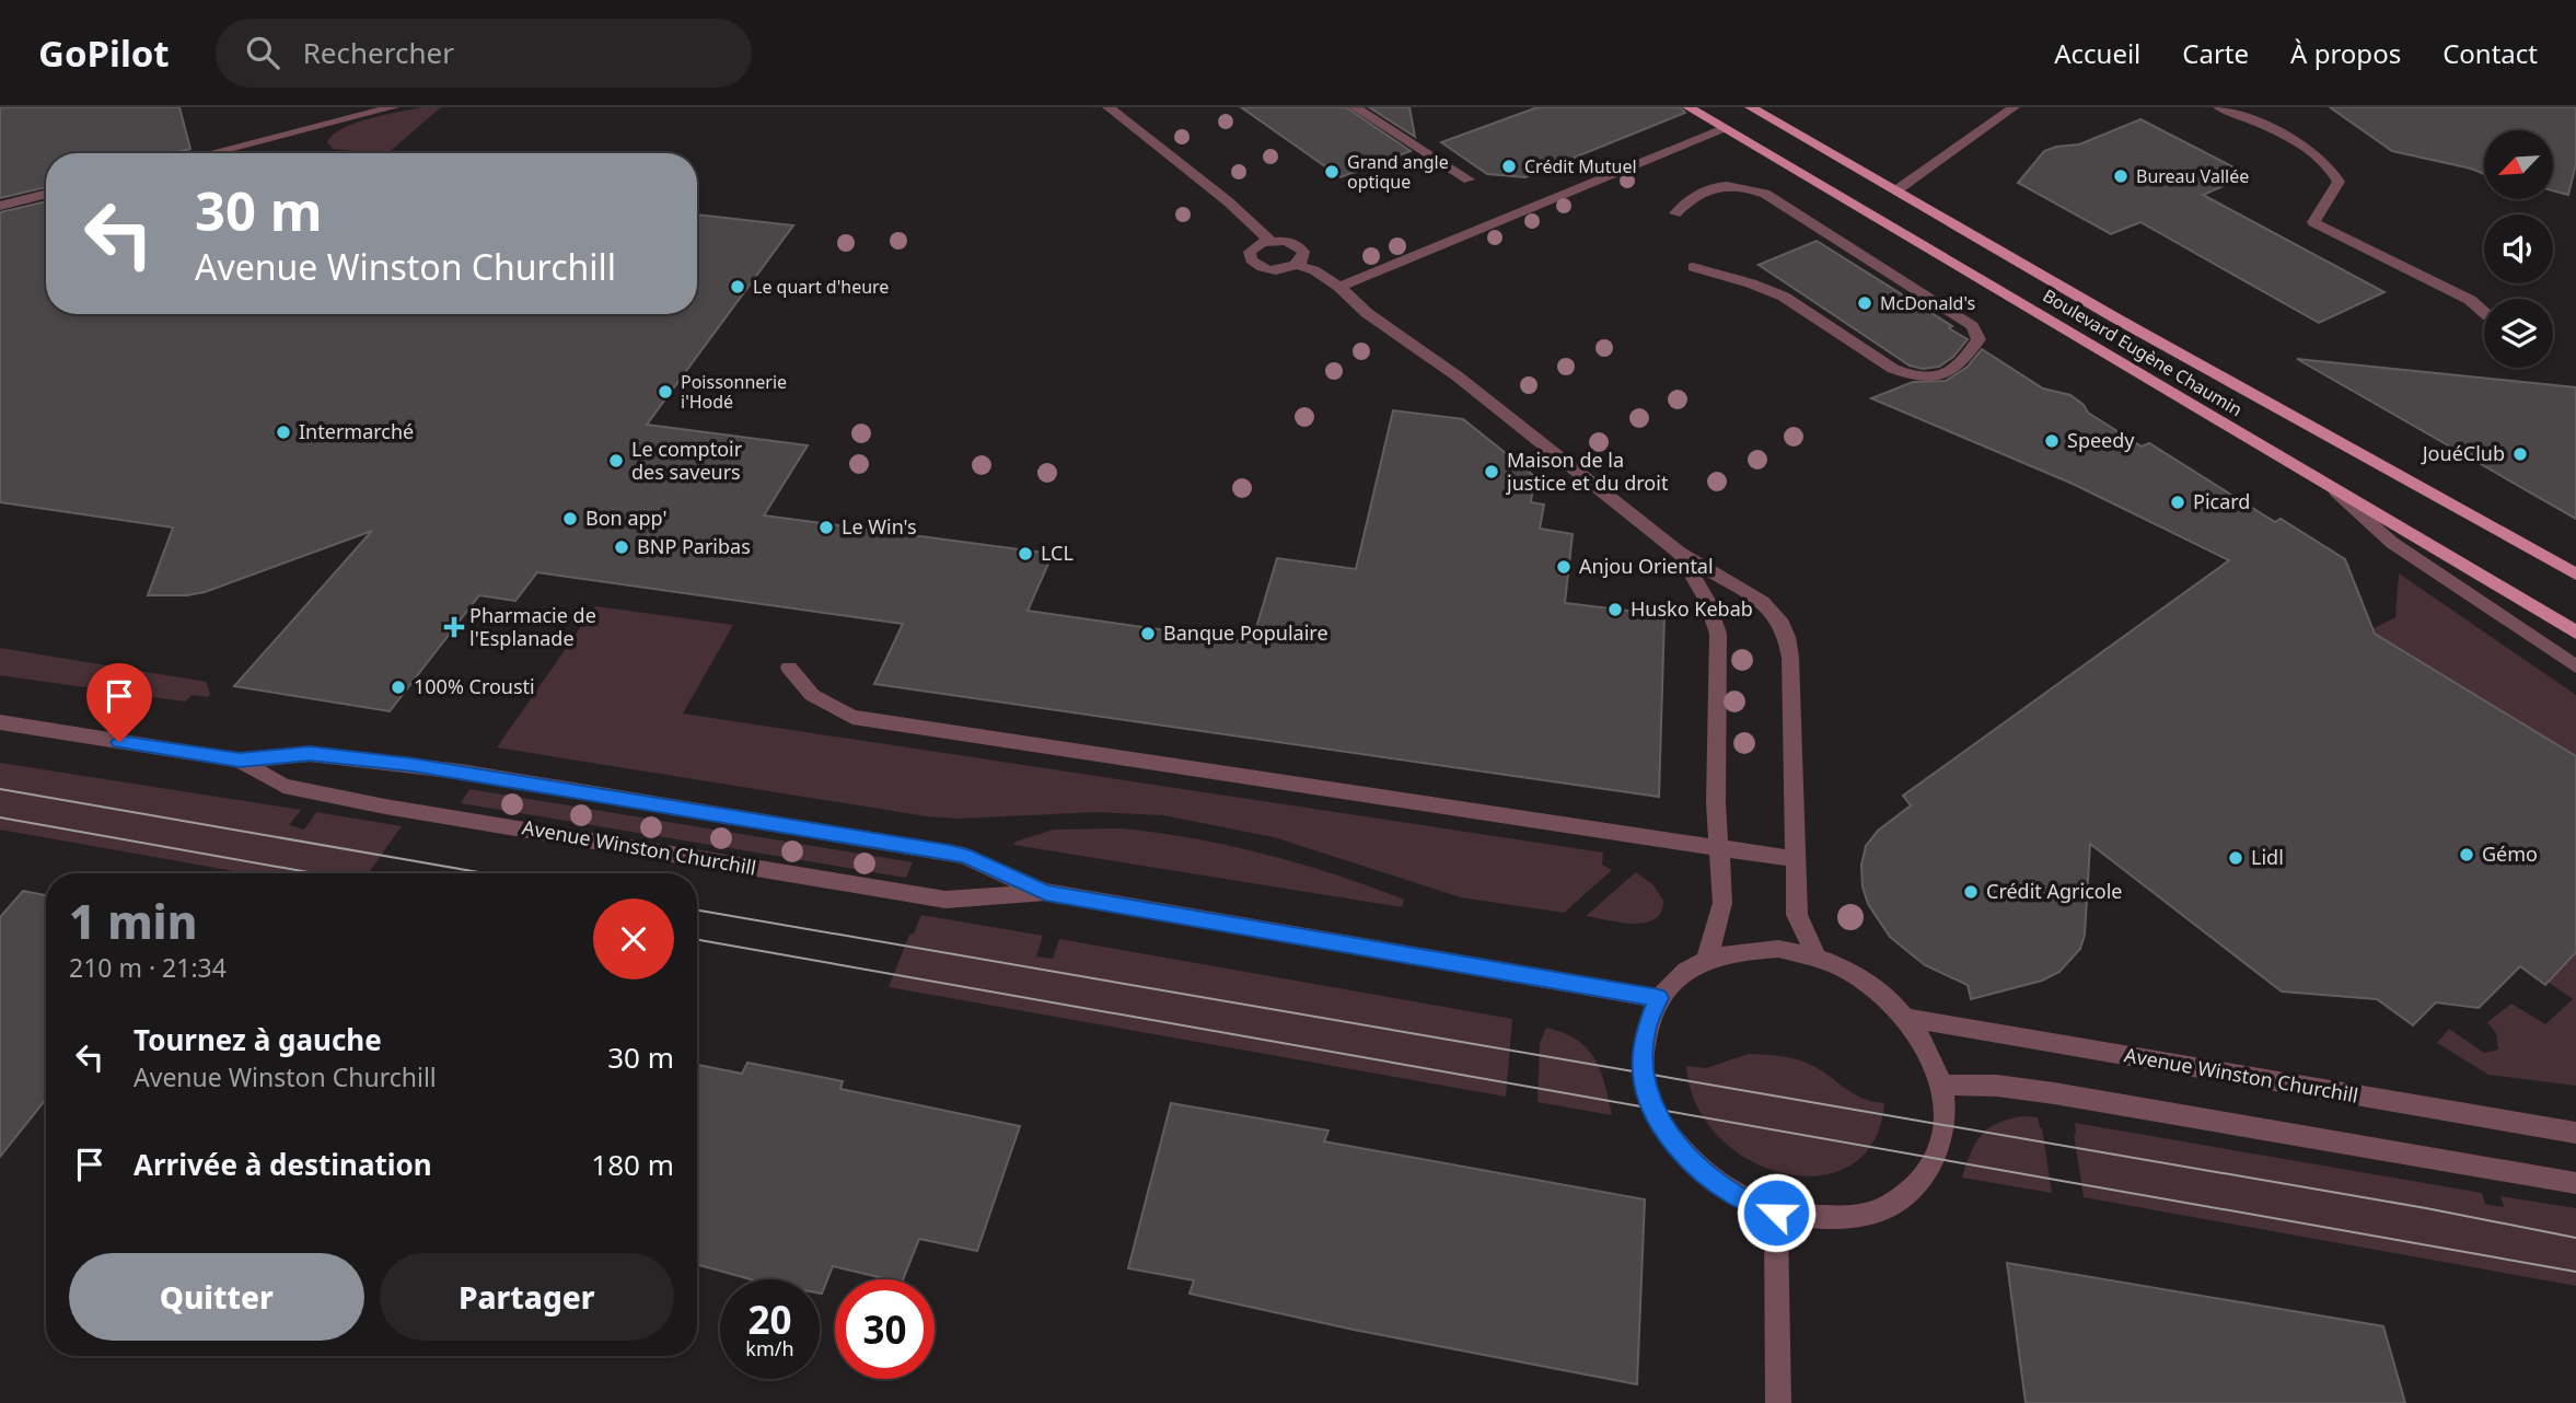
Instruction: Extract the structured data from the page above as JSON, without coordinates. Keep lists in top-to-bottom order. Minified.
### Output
{"streets":{"main road":["Boulevard Eugène Chaumin"],"street":["Avenue Winston Churchill"]},"places":{"other":["Crédit Mutuel","Grand angle optique","Bureau Vallée","Le quart d'heure","McDonald's","Poissonnerie i'Hodé","Intermarché","Speedy","JouéClub","Le comptoir des saveurs","Maison de la justice et du droit","Picard","Bon app'","Le Win's","BNP Paribas","LCL","Anjou Oriental","Husko Kebab","Banque Populaire","100% Crousti","Gémo","Lidl","Crédit Agricole"],"health":["Pharmacie de l'Esplanade"]},"north":"bottom left","page":{"header":"GoPilot","search":"Rechercher","nav":["Accueil","Carte","À propos","Contact"],"turn":["30 m","Avenue Winston Churchill"],"heading":["1 min","210 m · 21:34"],"list":[{"name":"Tournez à gauche","note":"Avenue Winston Churchill","value":"30 m"},{"name":"Arrivée à destination","value":"180 m"}],"buttons":["Quitter","Partager"],"speed":"20 km/h","limit":"30"}}
